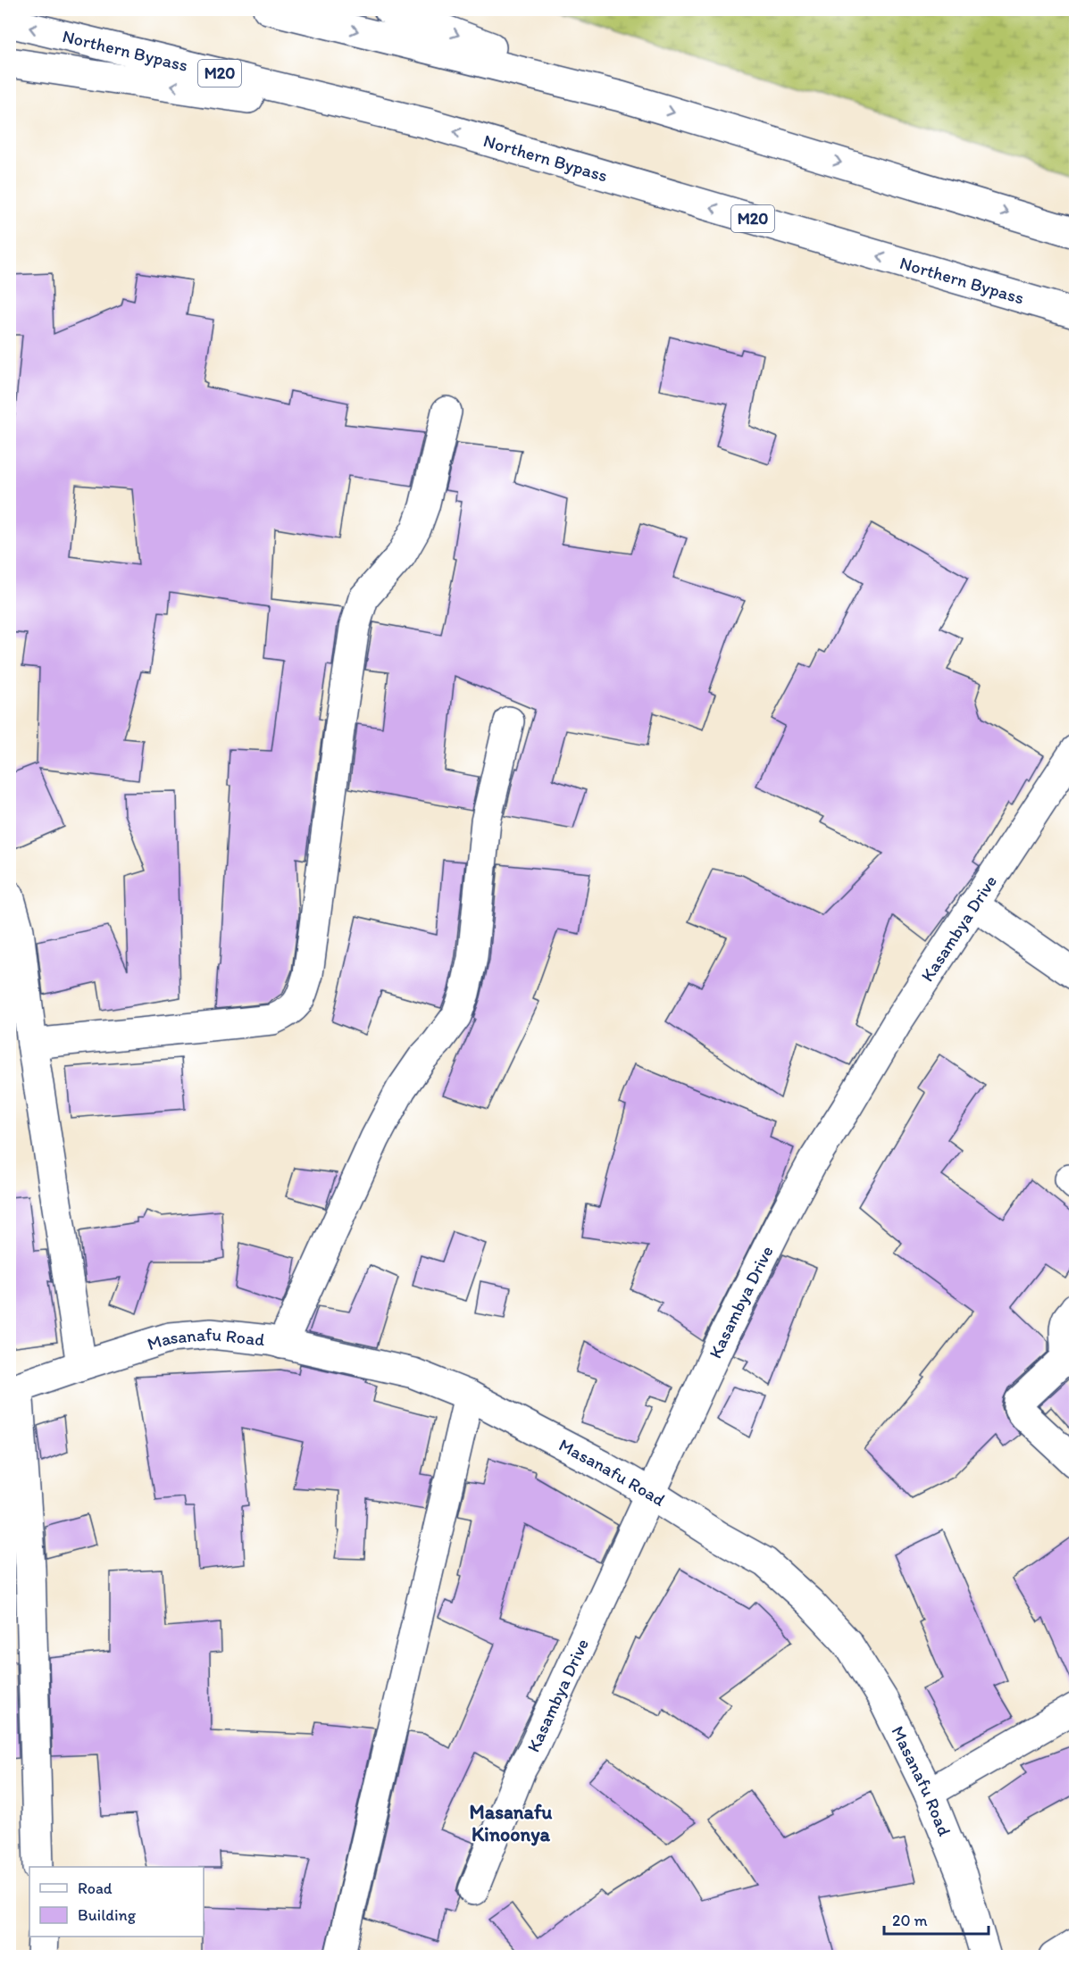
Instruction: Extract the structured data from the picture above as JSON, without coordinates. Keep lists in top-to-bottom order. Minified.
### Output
{"streets":{"main road":["Northern Bypass","M20","Kasambya Drive","Masanafu Road"]},"crossings":[["Kasambya Drive","Masanafu Road"]],"districts":["Masanafu Kinoonya"],"legend":["Road","Building"],"scale_bar":"20 m"}
